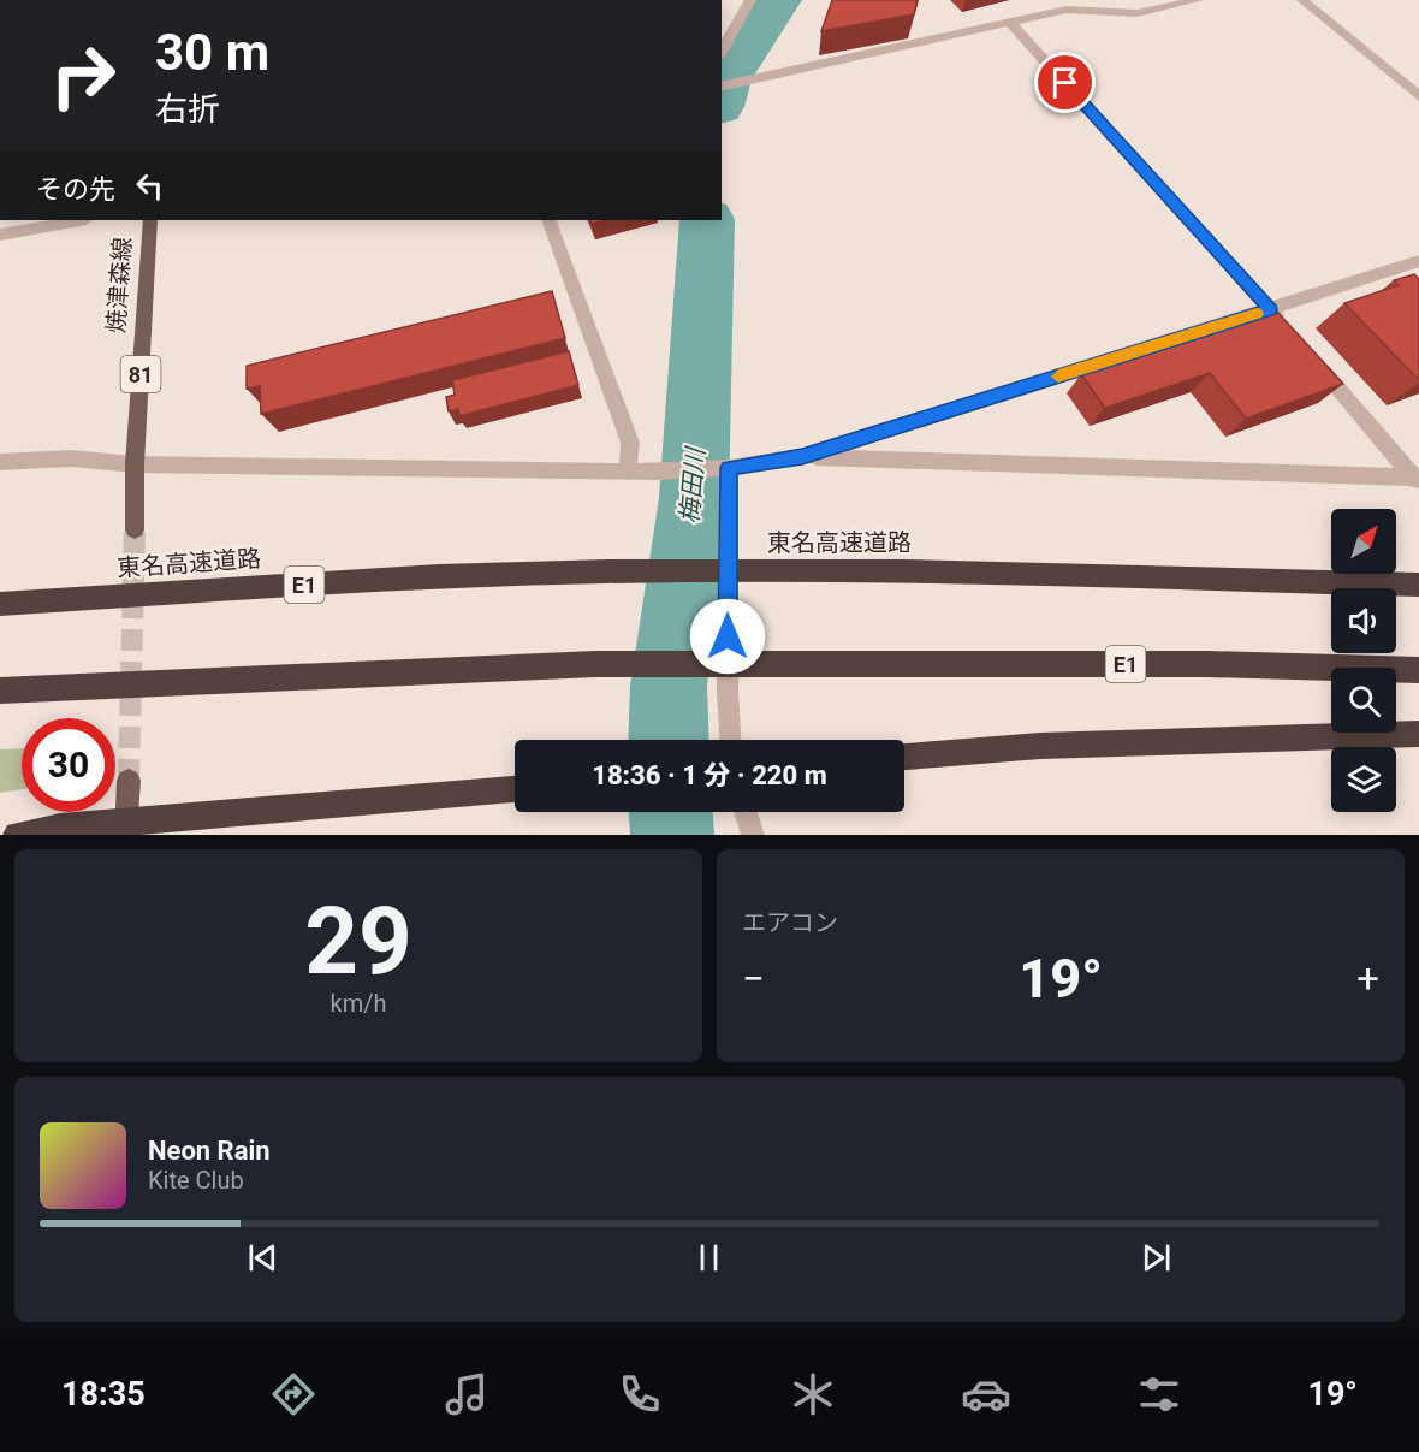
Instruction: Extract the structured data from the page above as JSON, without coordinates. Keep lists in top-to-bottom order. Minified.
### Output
{"streets":{"highway":["東名高速道路","E1"],"main road":["焼津森線","81"]},"water":["梅田川"],"north":"top right","page":{"turn":["30 m","右折"],"then":"その先","limit":"30","trip":"18:36 · 1 分 · 220 m","tile":[["29","km/h"],"エアコン"],"heat":["−","19°","+"],"song":["Neon Rain","Kite Club"],"tabs":["18:35","19°"]}}
